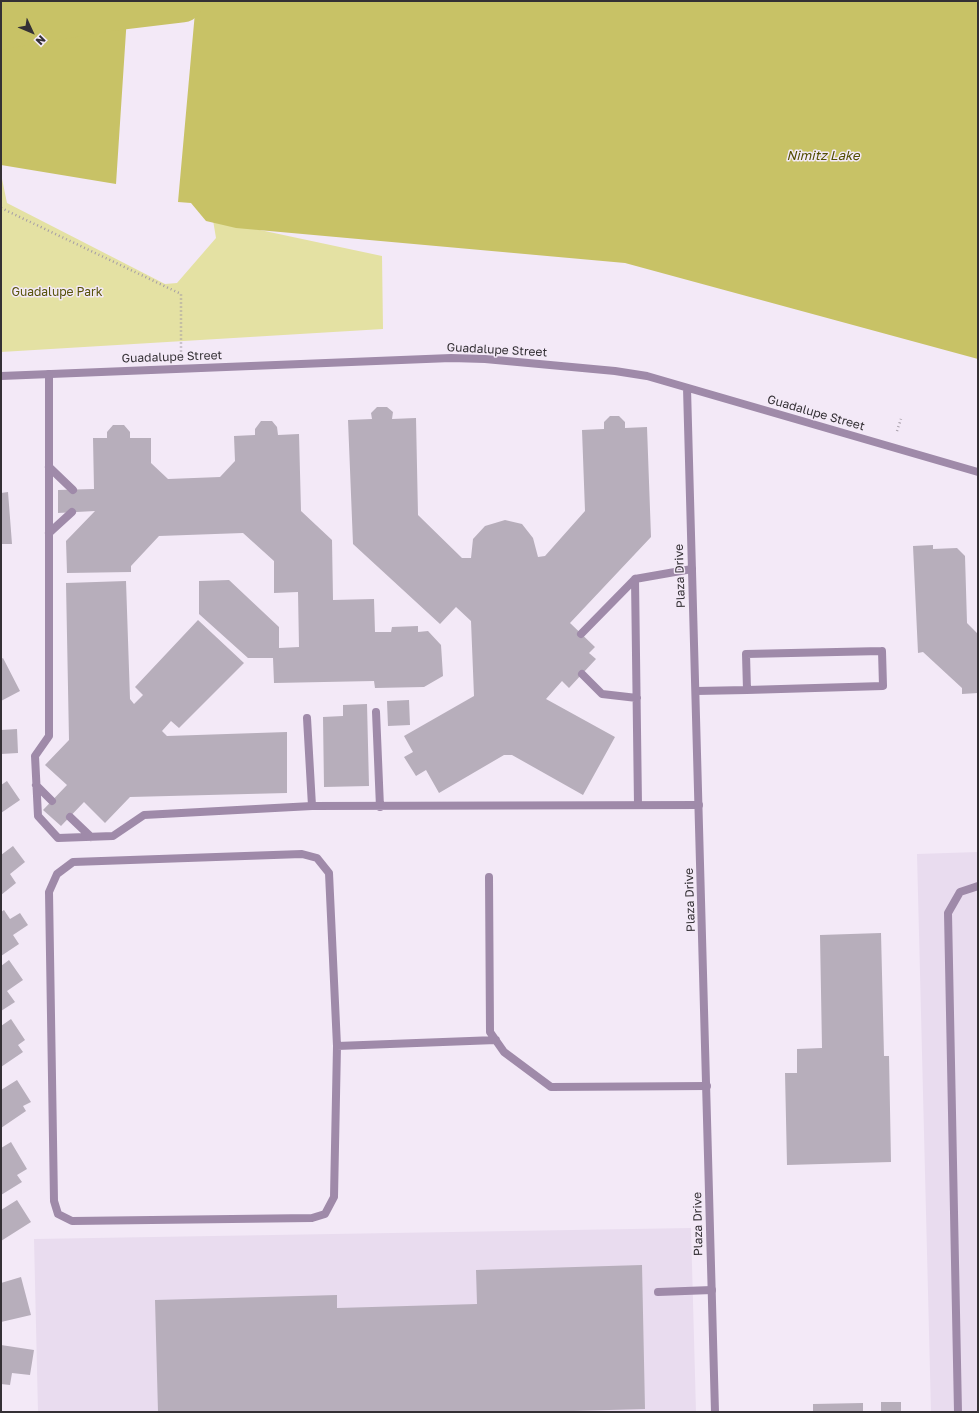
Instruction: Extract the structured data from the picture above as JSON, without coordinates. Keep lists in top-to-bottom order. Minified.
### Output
{"streets":{"street":["Guadalupe Street","Plaza Drive"]},"crossings":[["Guadalupe Street","Plaza Drive"]],"water":["Nimitz Lake"],"parks":["Guadalupe Park"],"north":"bottom right"}
